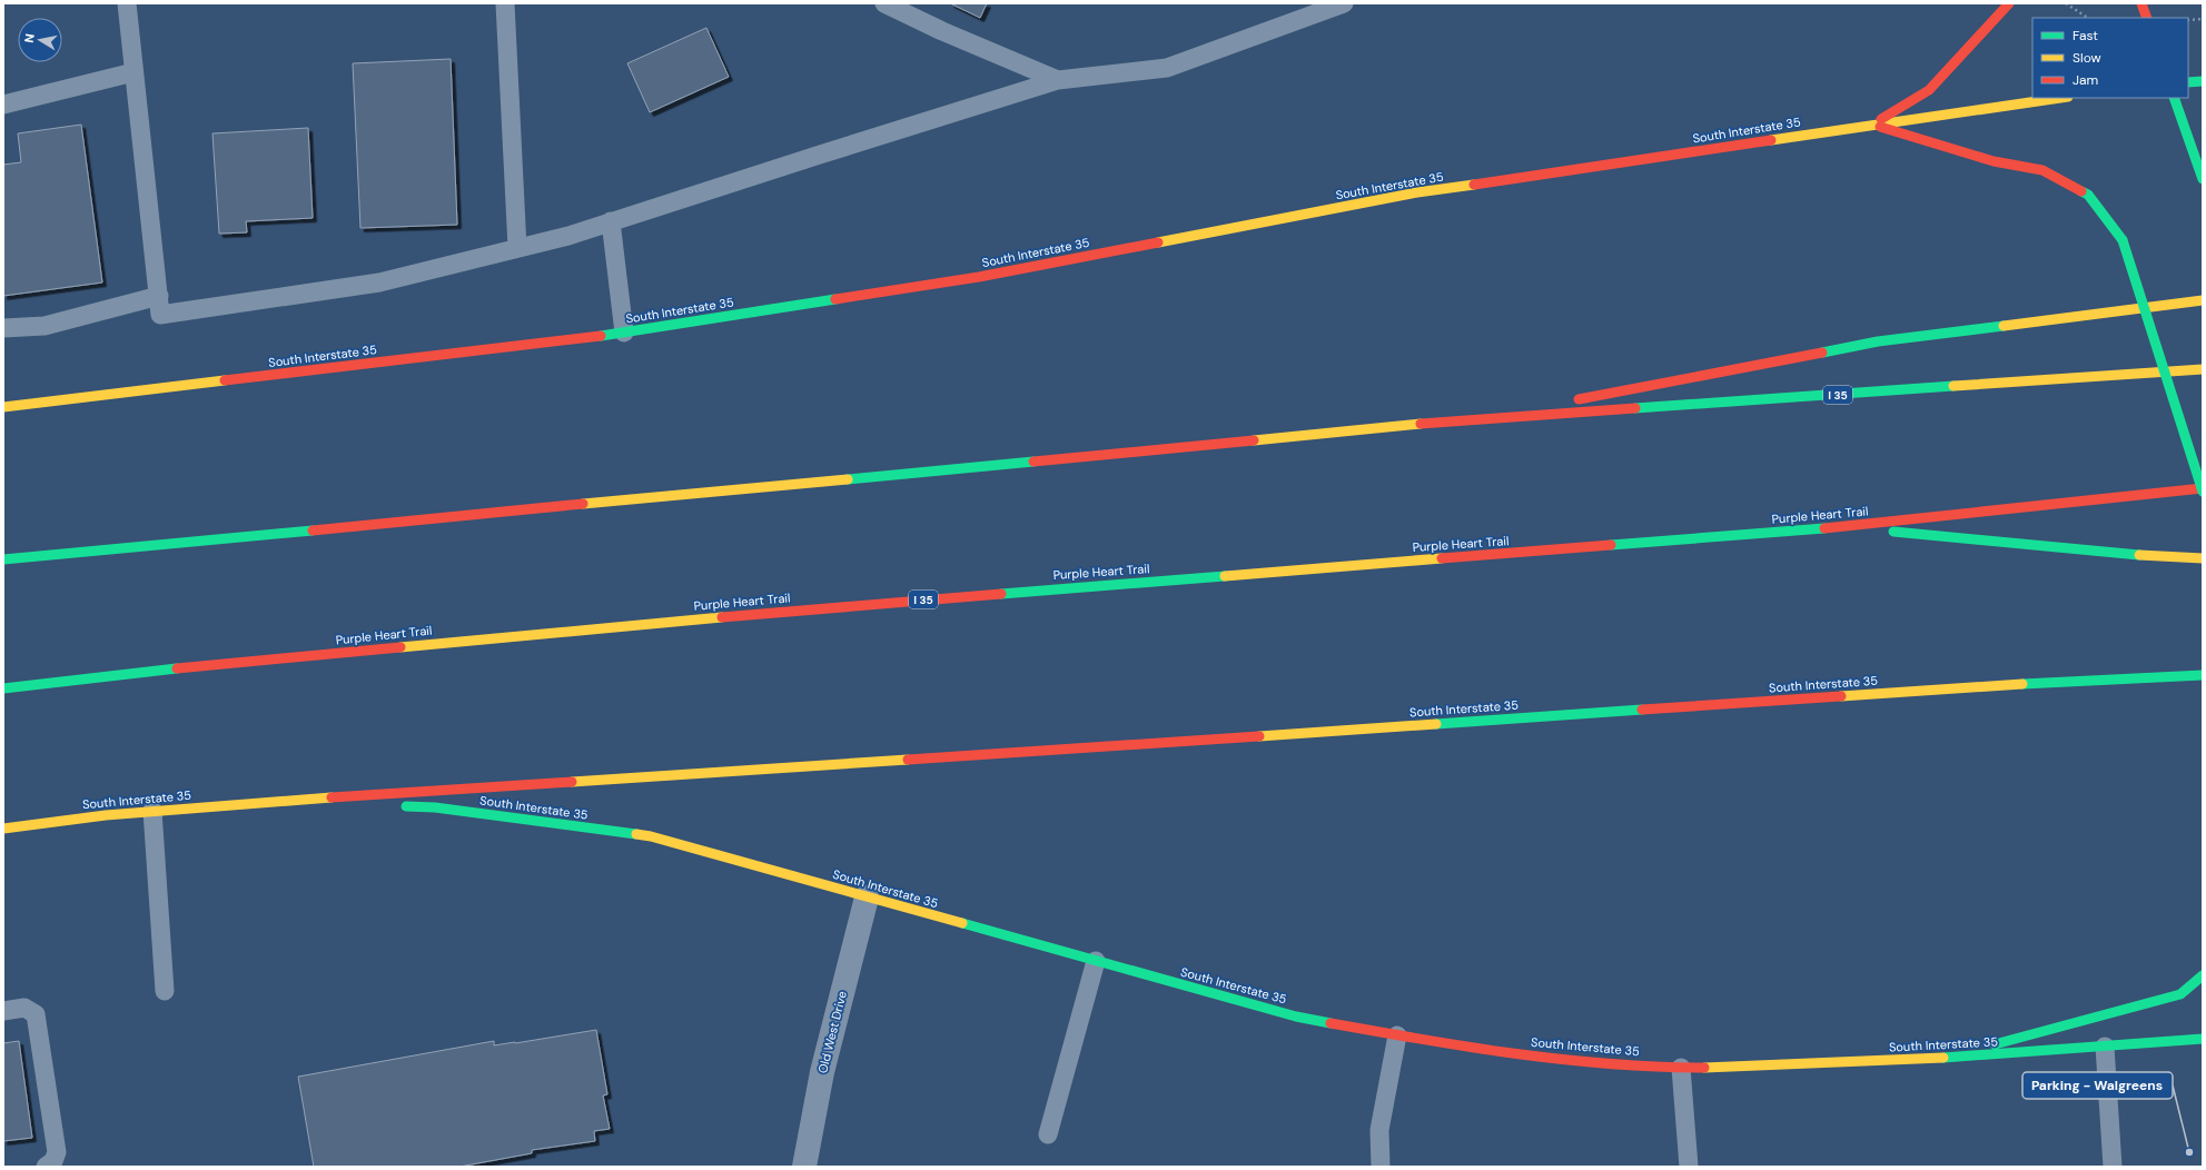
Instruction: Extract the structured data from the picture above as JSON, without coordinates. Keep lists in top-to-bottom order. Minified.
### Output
{"streets":{"main road":["South Interstate 35","I 35","Purple Heart Trail"],"street":["Old West Drive"]},"crossings":[["South Interstate 35","Old West Drive"]],"places":["Parking - Walgreens"],"legend":["Fast","Slow","Jam"],"north":"left"}
